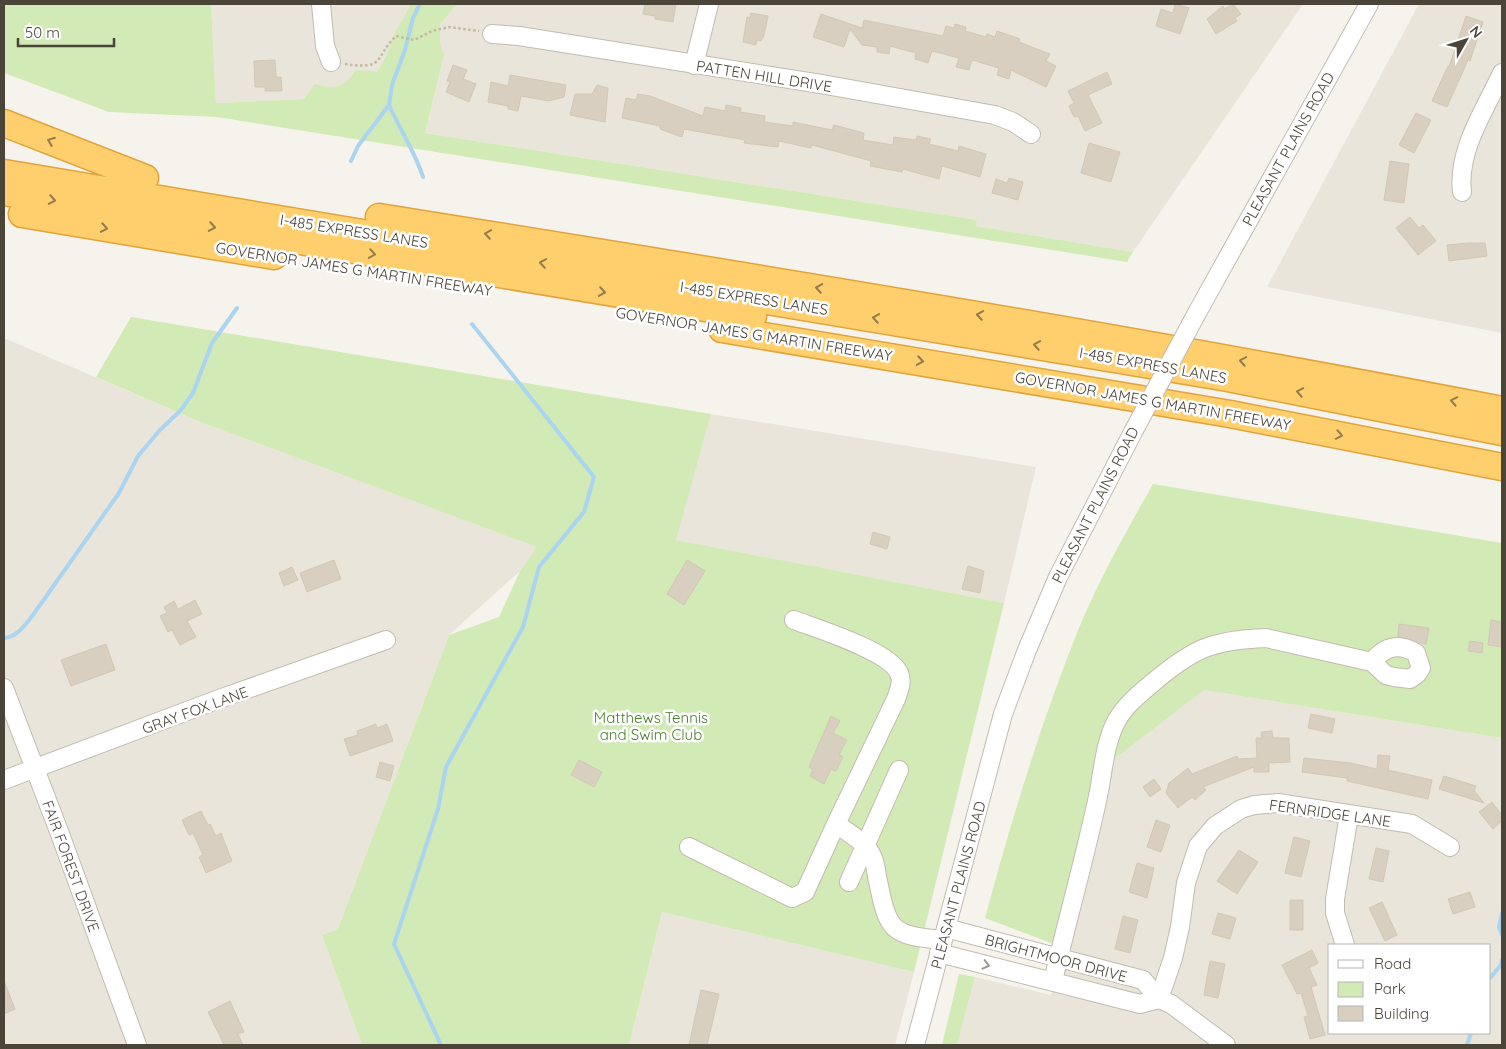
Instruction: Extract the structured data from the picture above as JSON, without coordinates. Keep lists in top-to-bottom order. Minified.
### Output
{"streets":{"highway":["I-485 EXPRESS LANES","GOVERNOR JAMES G MARTIN FREEWAY"],"street":["PATTEN HILL DRIVE","PLEASANT PLAINS ROAD","GRAY FOX LANE","FERNRIDGE LANE","FAIR FOREST DRIVE","BRIGHTMOOR DRIVE"]},"crossings":[["PLEASANT PLAINS ROAD","BRIGHTMOOR DRIVE"],["GRAY FOX LANE","FAIR FOREST DRIVE"],["FERNRIDGE LANE","BRIGHTMOOR DRIVE"]],"parks":["Matthews Tennis and Swim Club"],"legend":["Road","Park","Building"],"scale_bar":"50 m","north":"top right"}
